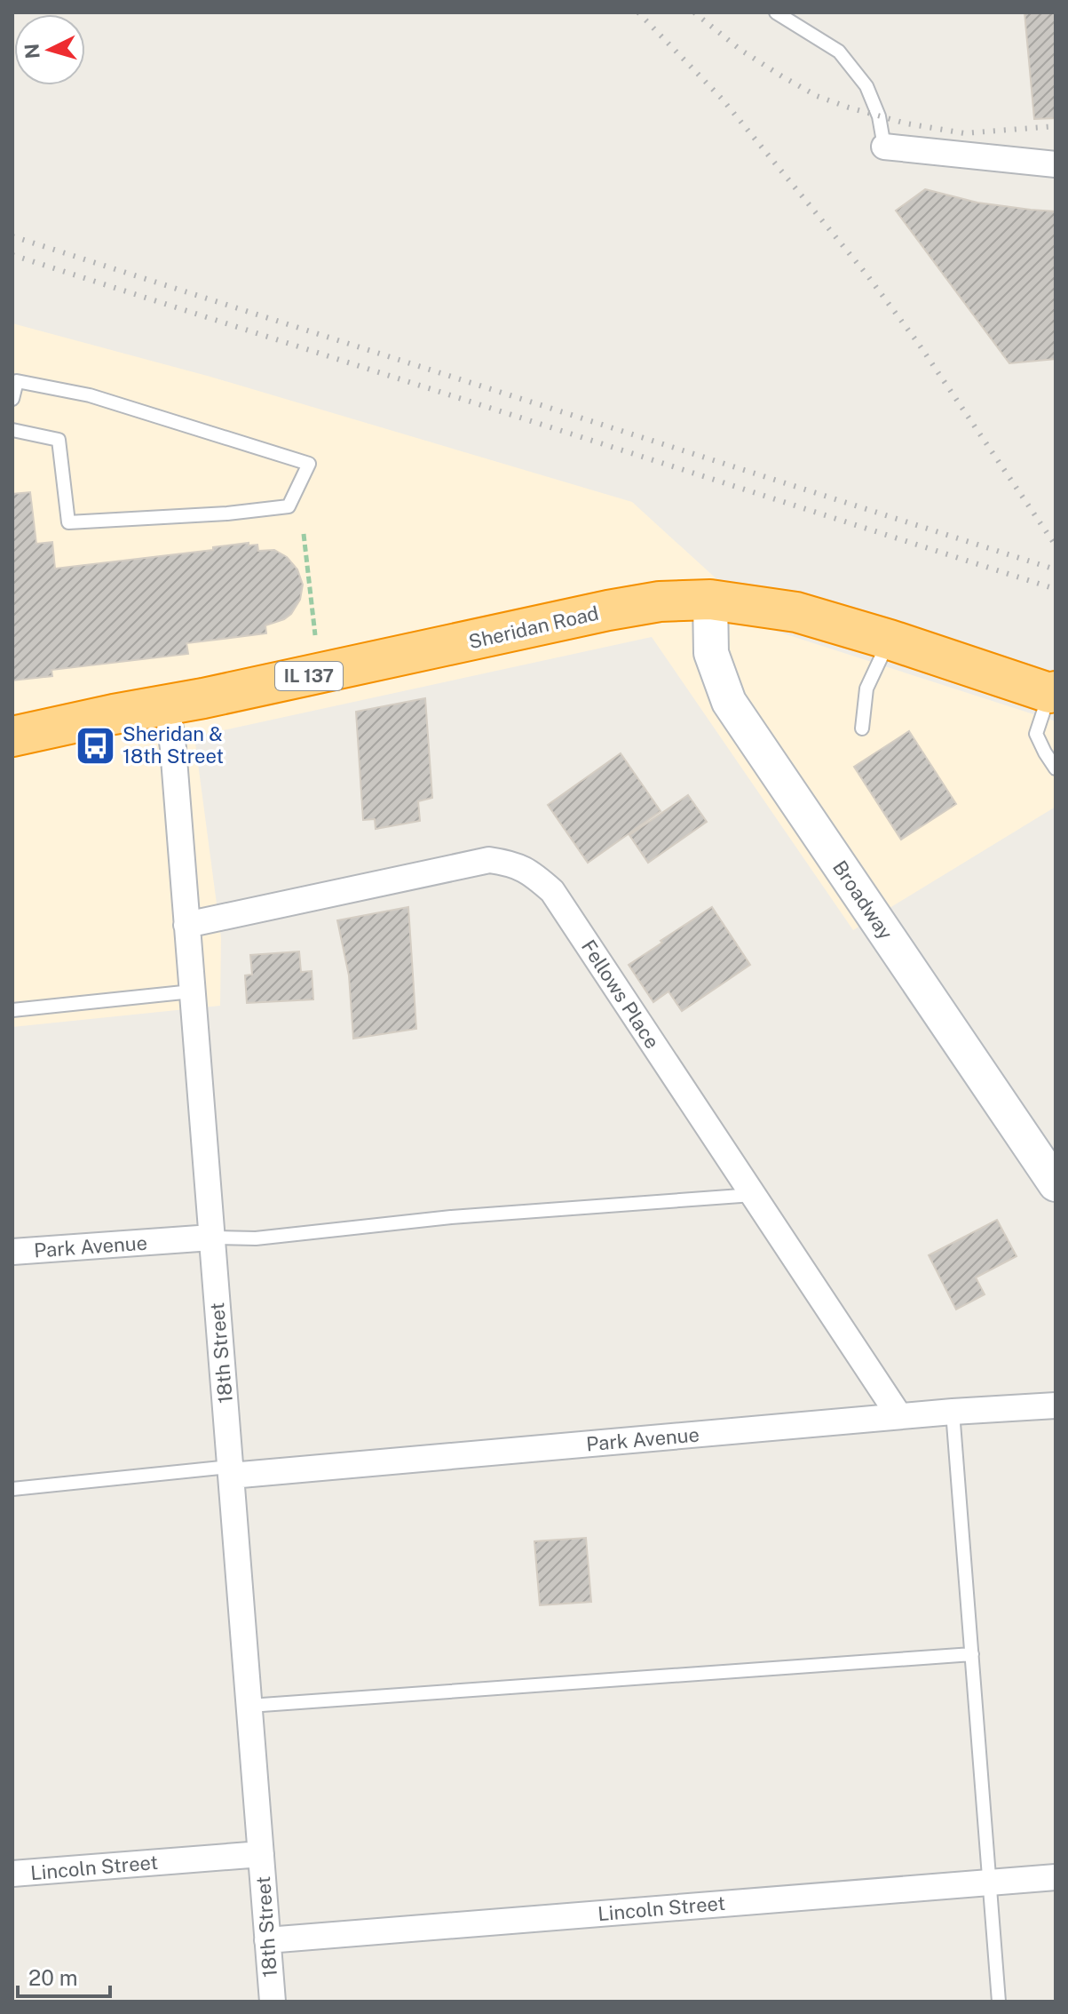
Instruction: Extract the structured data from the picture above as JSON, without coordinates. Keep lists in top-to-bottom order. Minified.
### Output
{"streets":{"highway":["Sheridan Road","IL 137"],"street":["Broadway","Fellows Place","Park Avenue","18th Street","Lincoln Street"]},"crossings":[["Sheridan Road","Broadway"],["Sheridan Road","18th Street"],["Fellows Place","Park Avenue"],["Fellows Place","18th Street"],["Park Avenue","18th Street"],["18th Street","Lincoln Street"]],"places":{"bus stop":["Sheridan & 18th Street"]},"scale_bar":"20 m","north":"left"}
